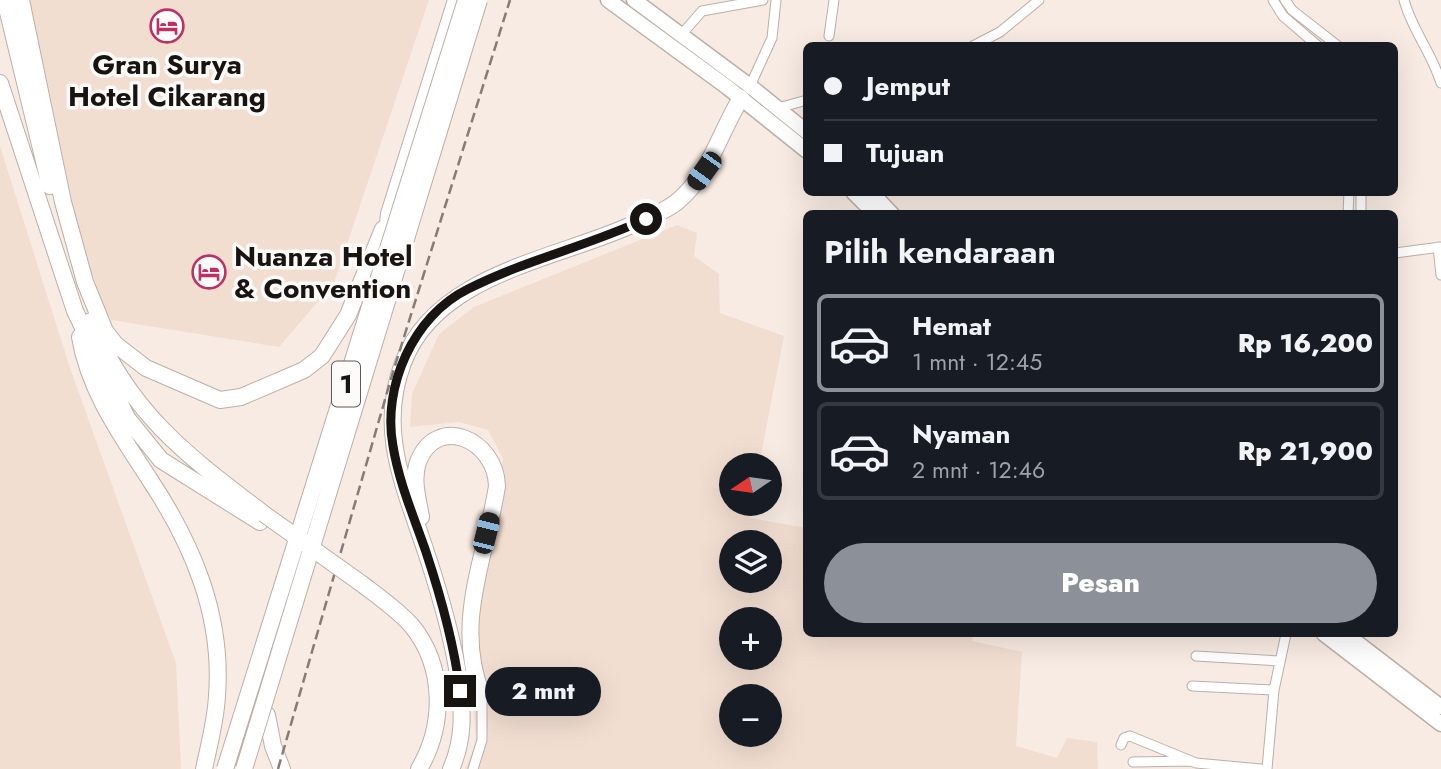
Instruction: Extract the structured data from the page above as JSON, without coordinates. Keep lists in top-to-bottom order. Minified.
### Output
{"streets":{"highway":["1"]},"places":{"hotel":["Gran Surya Hotel Cikarang","Nuanza Hotel & Convention"]},"north":"left","page":{"banner":["Jemput","Tujuan"],"heading":"Pilih kendaraan","list":[{"name":"Hemat","note":"1 mnt · 12:45","value":"Rp 16,200"},{"name":"Nyaman","note":"2 mnt · 12:46","value":"Rp 21,900"}],"map_buttons":["+","−"],"buttons":"Pesan","bubble":"2 mnt"}}
